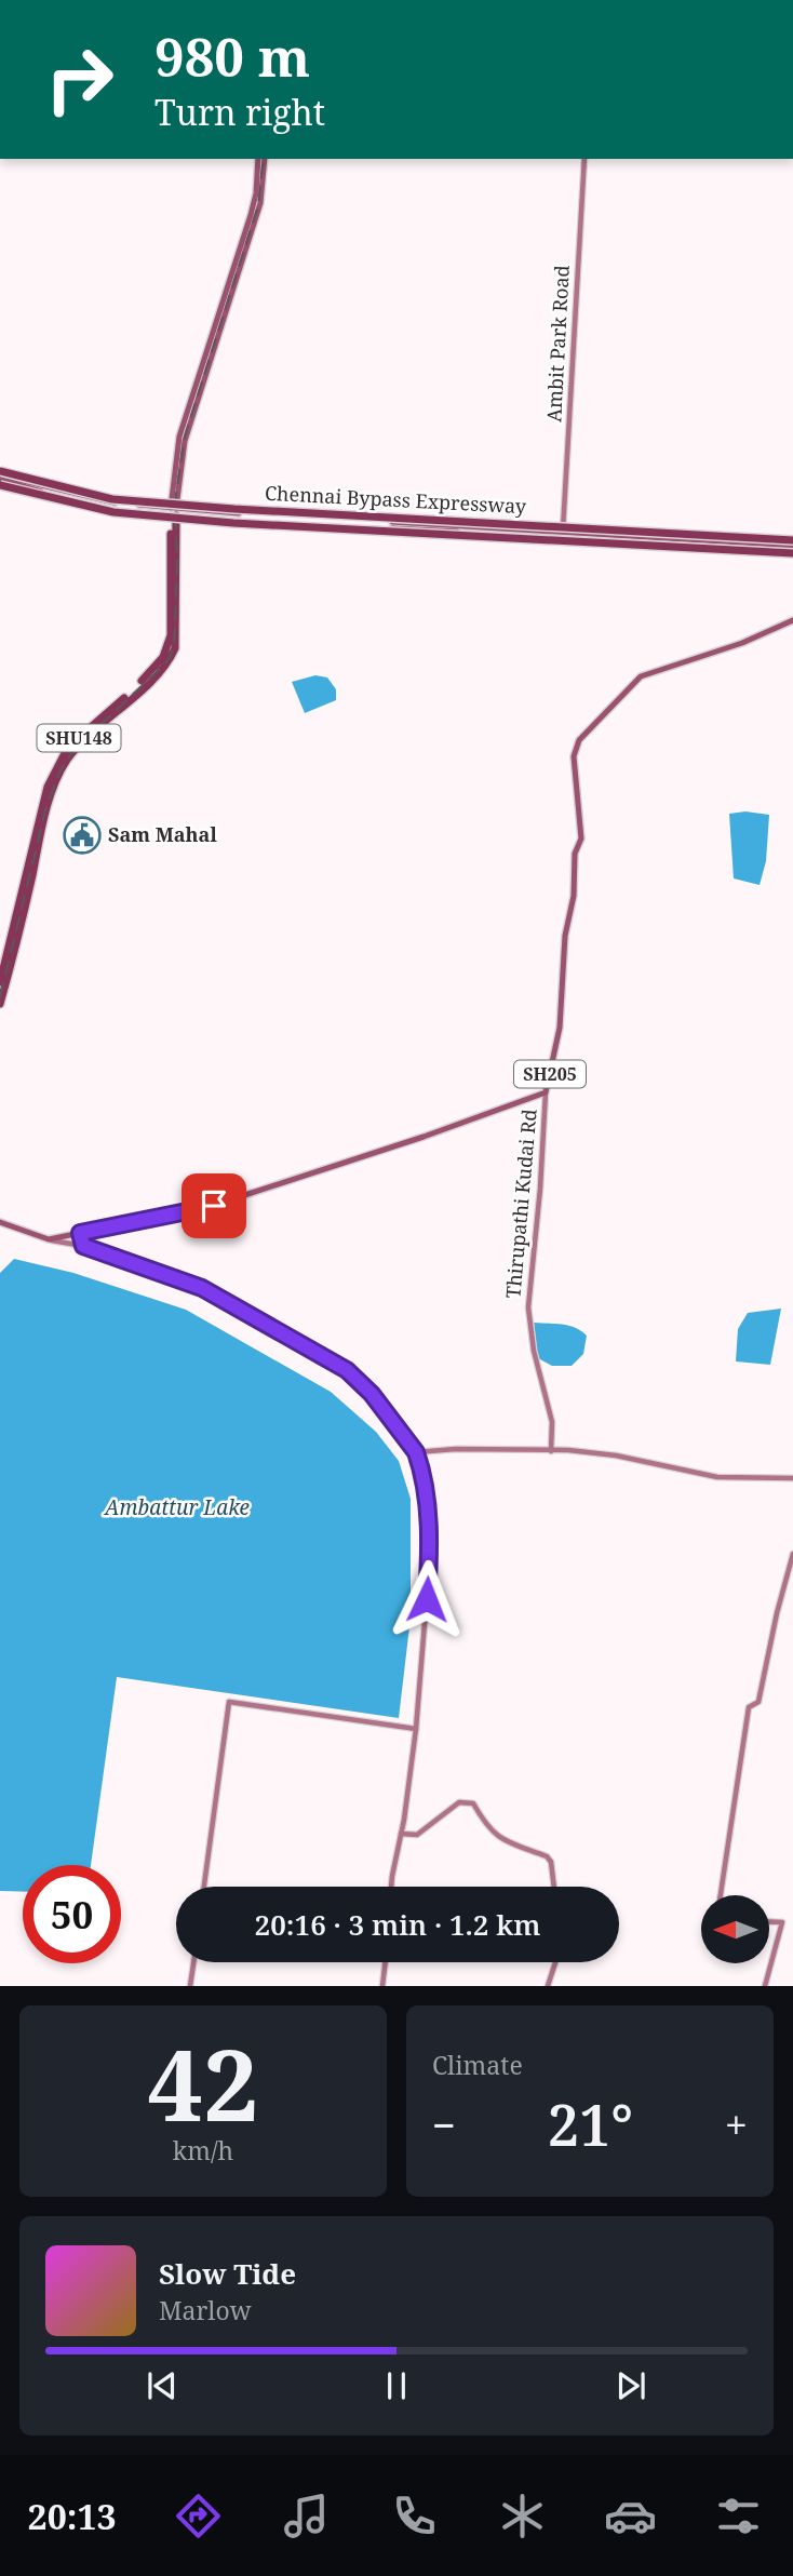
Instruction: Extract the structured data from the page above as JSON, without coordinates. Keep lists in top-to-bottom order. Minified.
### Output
{"streets":{"highway":["Chennai Bypass Expressway","SHU148"],"main road":["SH205"],"street":["Ambit Park Road","Thirupathi Kudai Rd"]},"crossings":[["SH205","Thirupathi Kudai Rd"]],"water":["Ambattur Lake"],"places":{"public building":["Sam Mahal"]},"north":"left","page":{"turn":["980 m","Turn right"],"limit":"50","trip":"20:16 · 3 min · 1.2 km","tile":[["42","km/h"],"Climate"],"heat":["−","21°","+"],"song":["Slow Tide","Marlow"],"tabs":"20:13"}}
